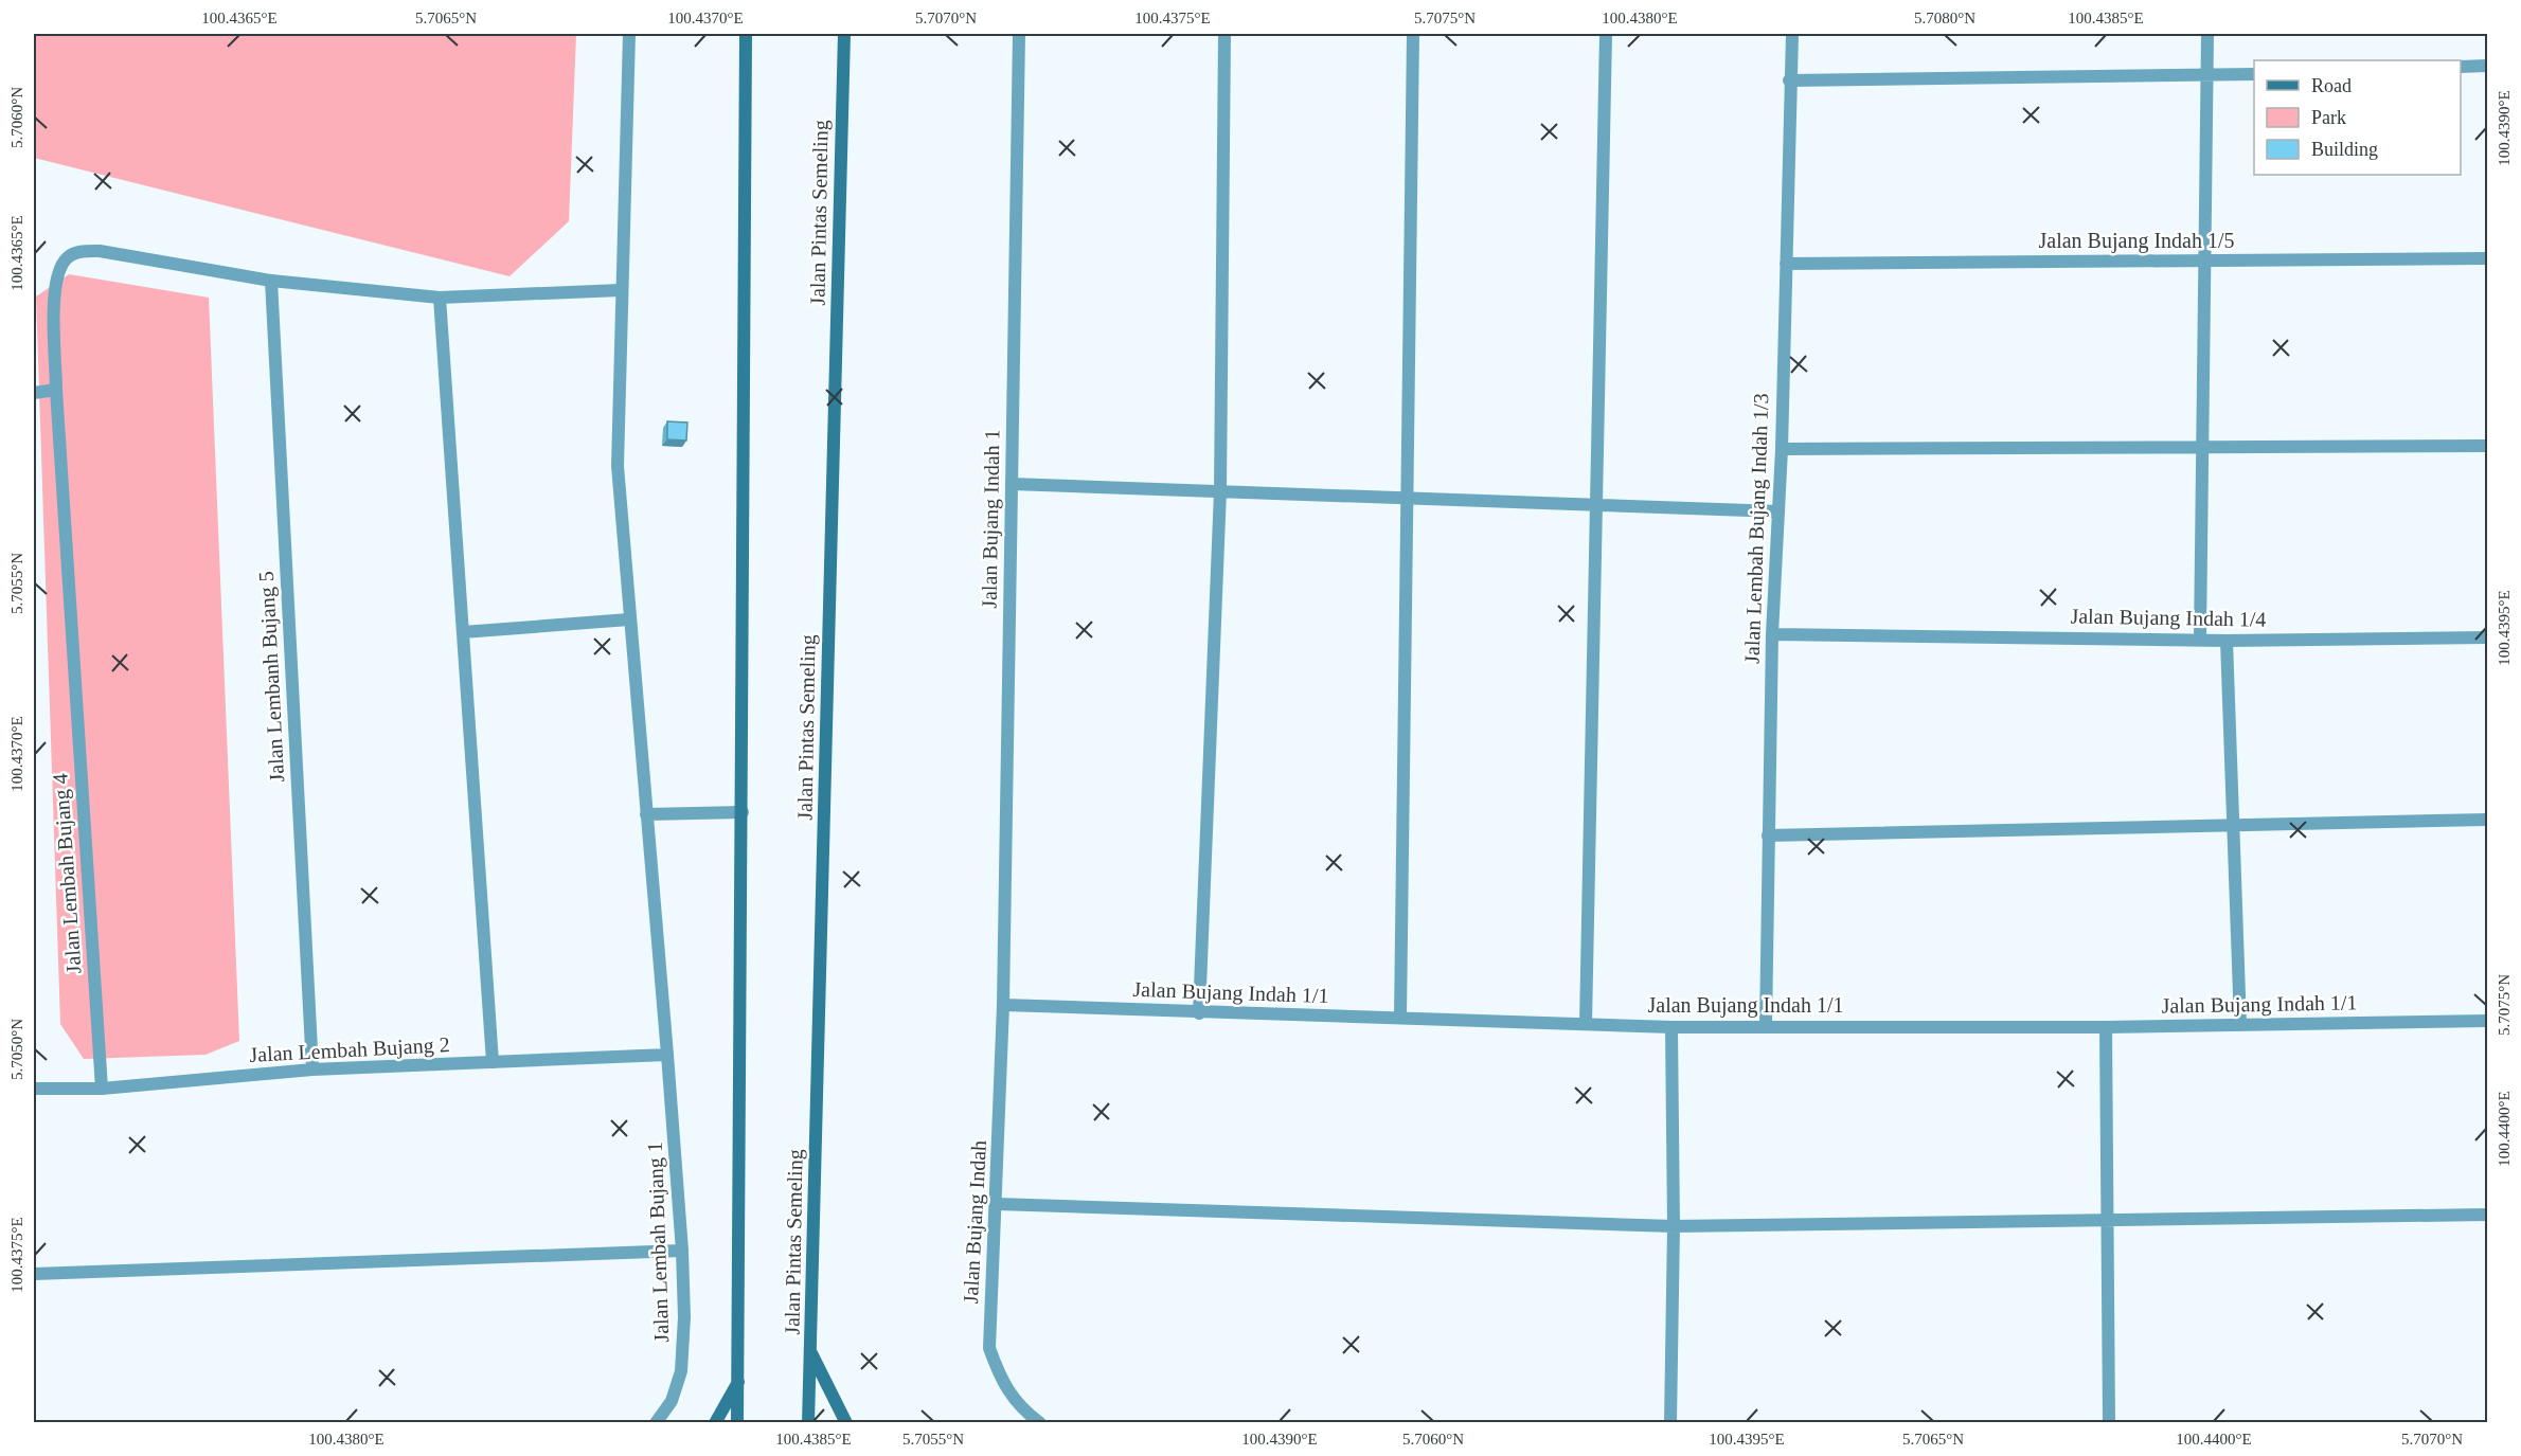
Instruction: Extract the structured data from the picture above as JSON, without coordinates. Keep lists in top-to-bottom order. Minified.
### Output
{"streets":{"main road":["Jalan Pintas Semeling"],"street":["Jalan Bujang Indah 1/5","Jalan Bujang Indah 1","Jalan Lembah Bujang Indah 1/3","Jalan Bujang Indah 1/4","Jalan Lembanh Bujang 5","Jalan Lembah Bujang 4","Jalan Bujang Indah 1/1","Jalan Lembah Bujang 2","Jalan Bujang Indah","Jalan Lembah Bujang 1"]},"crossings":[["Jalan Bujang Indah 1/5","Jalan Lembah Bujang Indah 1/3"],["Jalan Bujang Indah 1","Jalan Bujang Indah 1/1"],["Jalan Bujang Indah 1","Jalan Bujang Indah"],["Jalan Lembah Bujang Indah 1/3","Jalan Bujang Indah 1/4"],["Jalan Lembah Bujang Indah 1/3","Jalan Bujang Indah 1/1"],["Jalan Lembanh Bujang 5","Jalan Lembah Bujang 4"],["Jalan Lembanh Bujang 5","Jalan Lembah Bujang 2"],["Jalan Lembah Bujang 4","Jalan Lembah Bujang 2"],["Jalan Bujang Indah 1/1","Jalan Bujang Indah"],["Jalan Lembah Bujang 2","Jalan Lembah Bujang 1"]],"legend":["Road","Park","Building"],"coordinates":["100.4365°E","5.7065°N","100.4370°E","5.7070°N","100.4375°E","5.7075°N","100.4380°E","5.7080°N","100.4385°E","5.7060°N","100.4390°E","5.7055°N","100.4395°E","5.7050°N","100.4400°E"]}
